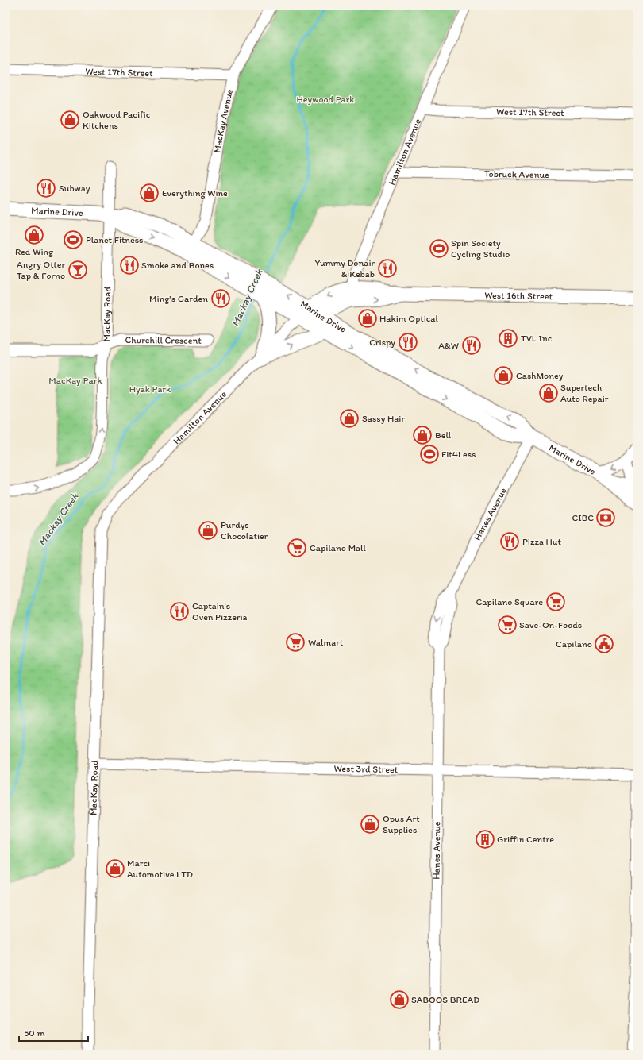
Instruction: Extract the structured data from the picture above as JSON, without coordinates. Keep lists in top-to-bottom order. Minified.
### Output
{"streets":{"main road":["Marine Drive","West 16th Street"],"street":["West 17th Street","MacKay Avenue","Hamilton Avenue","Tobruck Avenue","MacKay Road","Churchill Crescent","Hanes Avenue","West 3rd Street"]},"crossings":[["West 17th Street","MacKay Avenue"],["West 17th Street","Hamilton Avenue"],["MacKay Avenue","Marine Drive"],["Hamilton Avenue","Tobruck Avenue"],["Hamilton Avenue","Marine Drive"],["Hamilton Avenue","West 16th Street"],["Hamilton Avenue","MacKay Road"],["Marine Drive","West 16th Street"],["Marine Drive","MacKay Road"],["Marine Drive","Hanes Avenue"],["MacKay Road","Churchill Crescent"],["MacKay Road","West 3rd Street"],["Hanes Avenue","West 3rd Street"]],"water":["Mackay Creek"],"parks":["Heywood Park","MacKay Park","Hyak Park"],"places":{"shop":["Oakwood Pacific Kitchens","Everything Wine","Red Wing","Hakim Optical","CashMoney","Supertech Auto Repair","Sassy Hair","Bell","Purdys Chocolatier","Opus Art Supplies","Marci Automotive LTD","SABOOS BREAD"],"restaurant":["Subway","Smoke and Bones","Yummy Donair & Kebab","Ming’s Garden","Crispy","A&W","Pizza Hut","Captain's Oven Pizzeria"],"sports":["Planet Fitness","Spin Society Cycling Studio","Fit4Less"],"bar":["Angry Otter Tap & Forno"],"building":["TVL Inc.","Griffin Centre"],"bank":["CIBC"],"supermarket":["Capilano Mall","Capilano Square","Save-On-Foods","Walmart"],"public building":["Capilano"]},"scale_bar":"50 m"}
